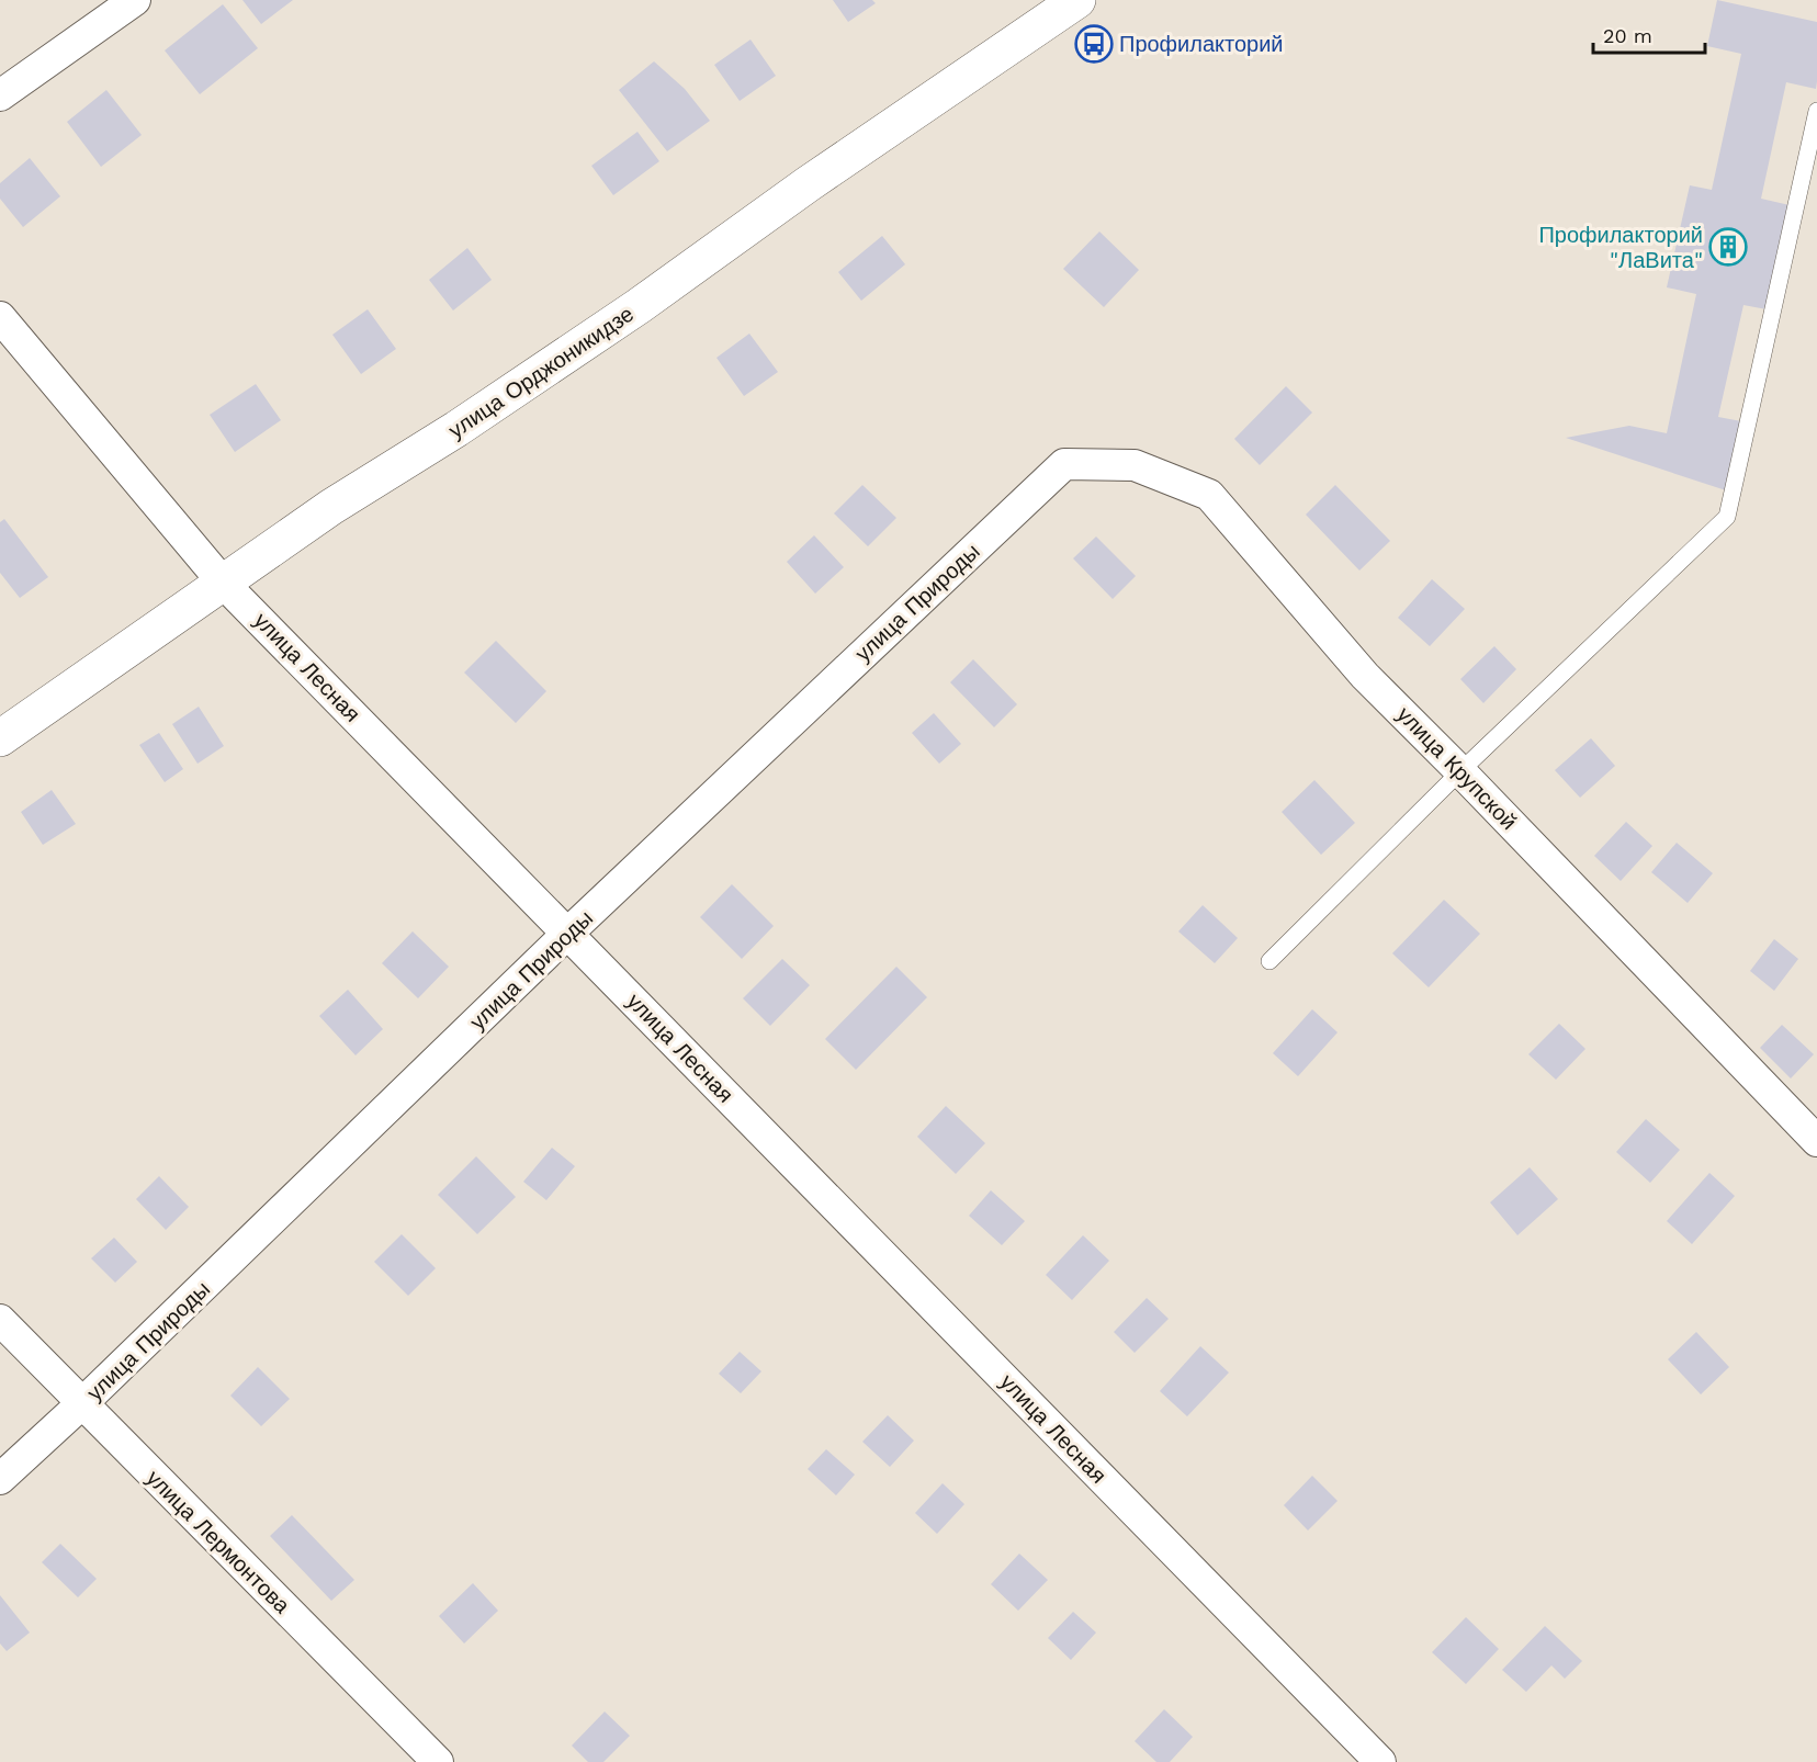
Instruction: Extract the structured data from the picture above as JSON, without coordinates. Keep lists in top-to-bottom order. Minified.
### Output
{"streets":{"main road":["улица Орджоникидзе"],"street":["улица Природы","улица Лесная","улица Крупской","улица Лермонтова"]},"crossings":[["улица Орджоникидзе","улица Лесная"],["улица Природы","улица Лесная"],["улица Природы","улица Крупской"],["улица Природы","улица Лермонтова"]],"places":{"bus stop":["Профилакторий"],"building":["Профилакторий \"ЛаВита\""]},"scale_bar":"20 m"}
